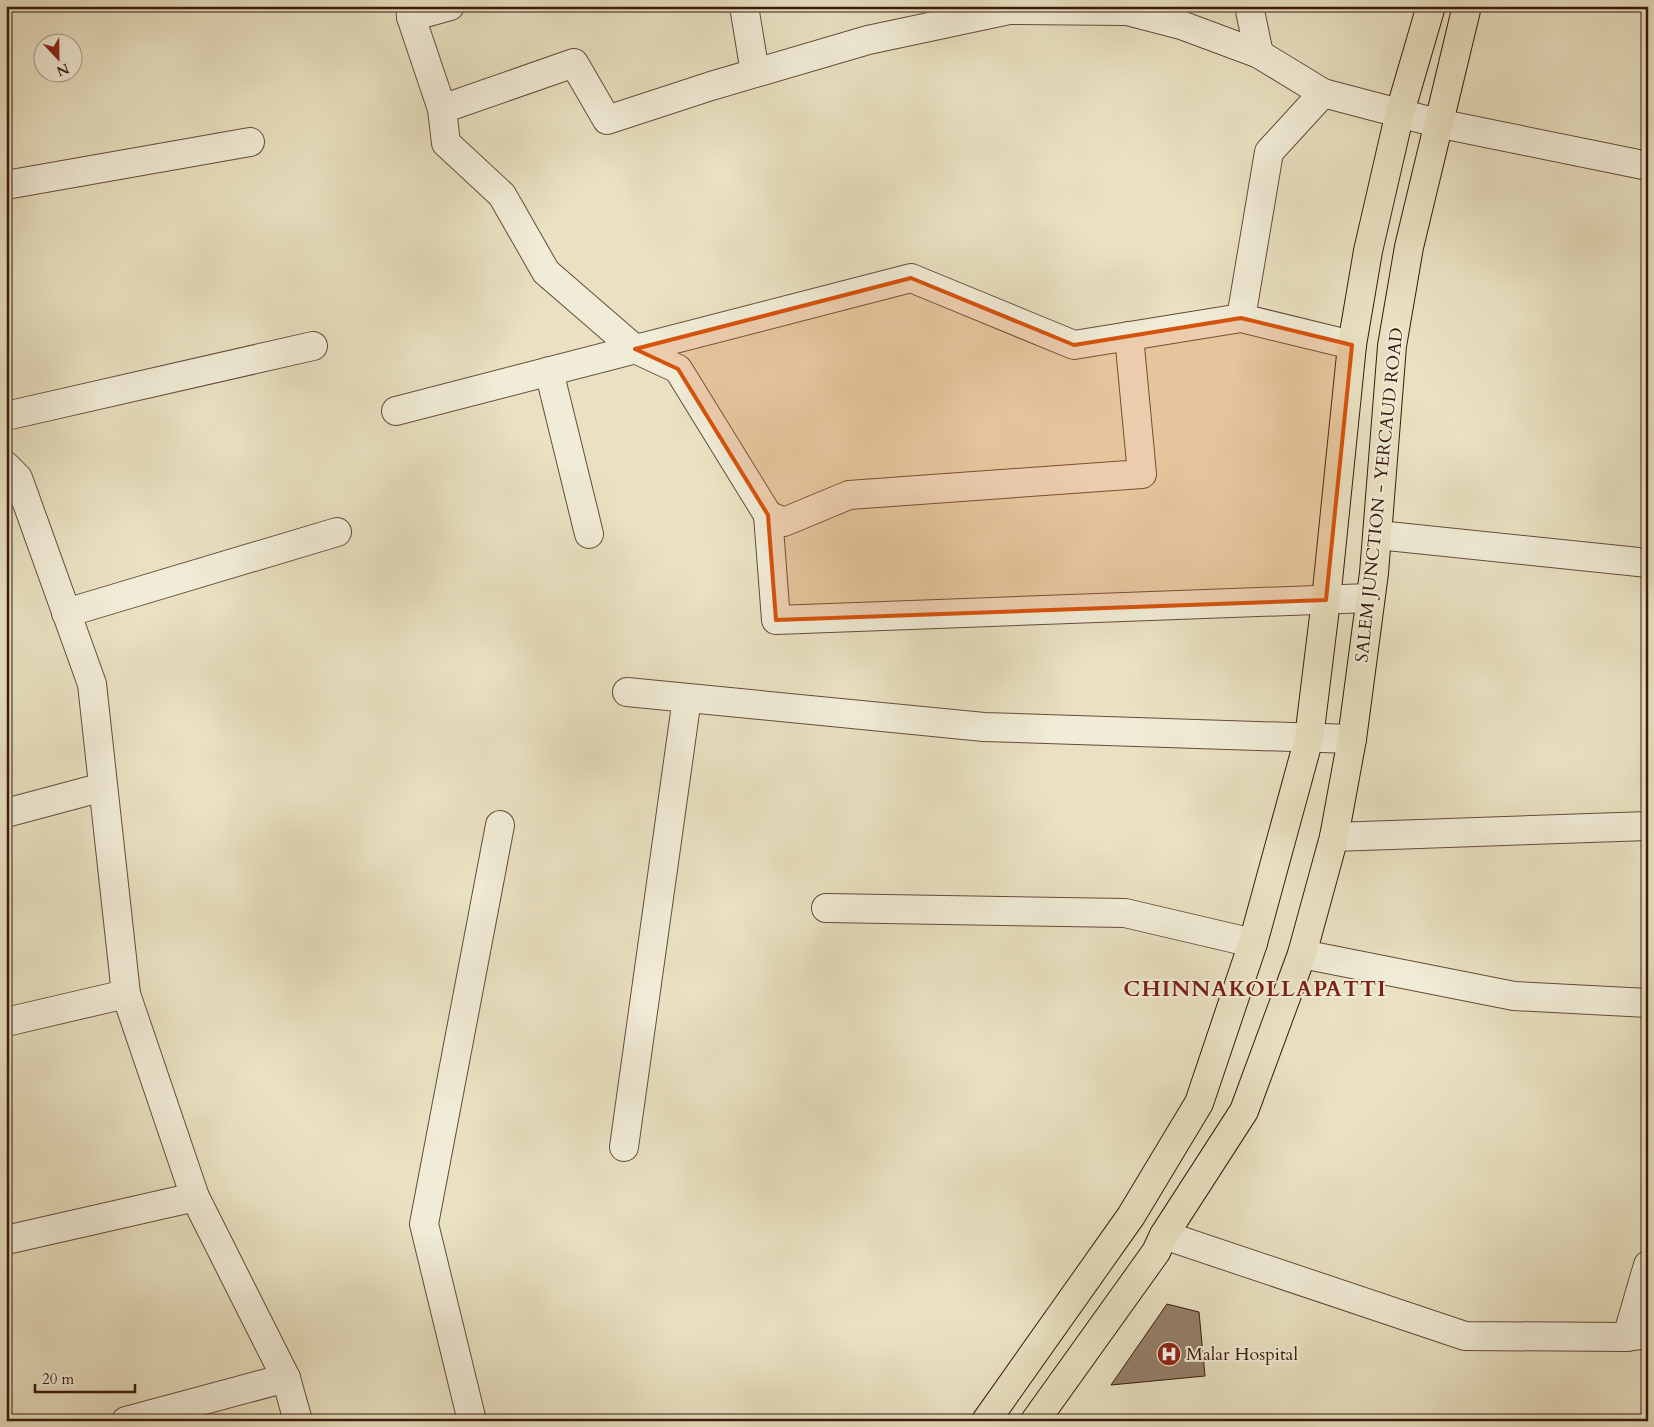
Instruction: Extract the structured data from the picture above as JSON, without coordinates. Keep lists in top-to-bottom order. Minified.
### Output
{"streets":{"main road":["SALEM JUNCTION - YERCAUD ROAD"]},"districts":["CHINNAKOLLAPATTI"],"places":{"hospital":["Malar Hospital"]},"scale_bar":"20 m","north":"bottom"}
